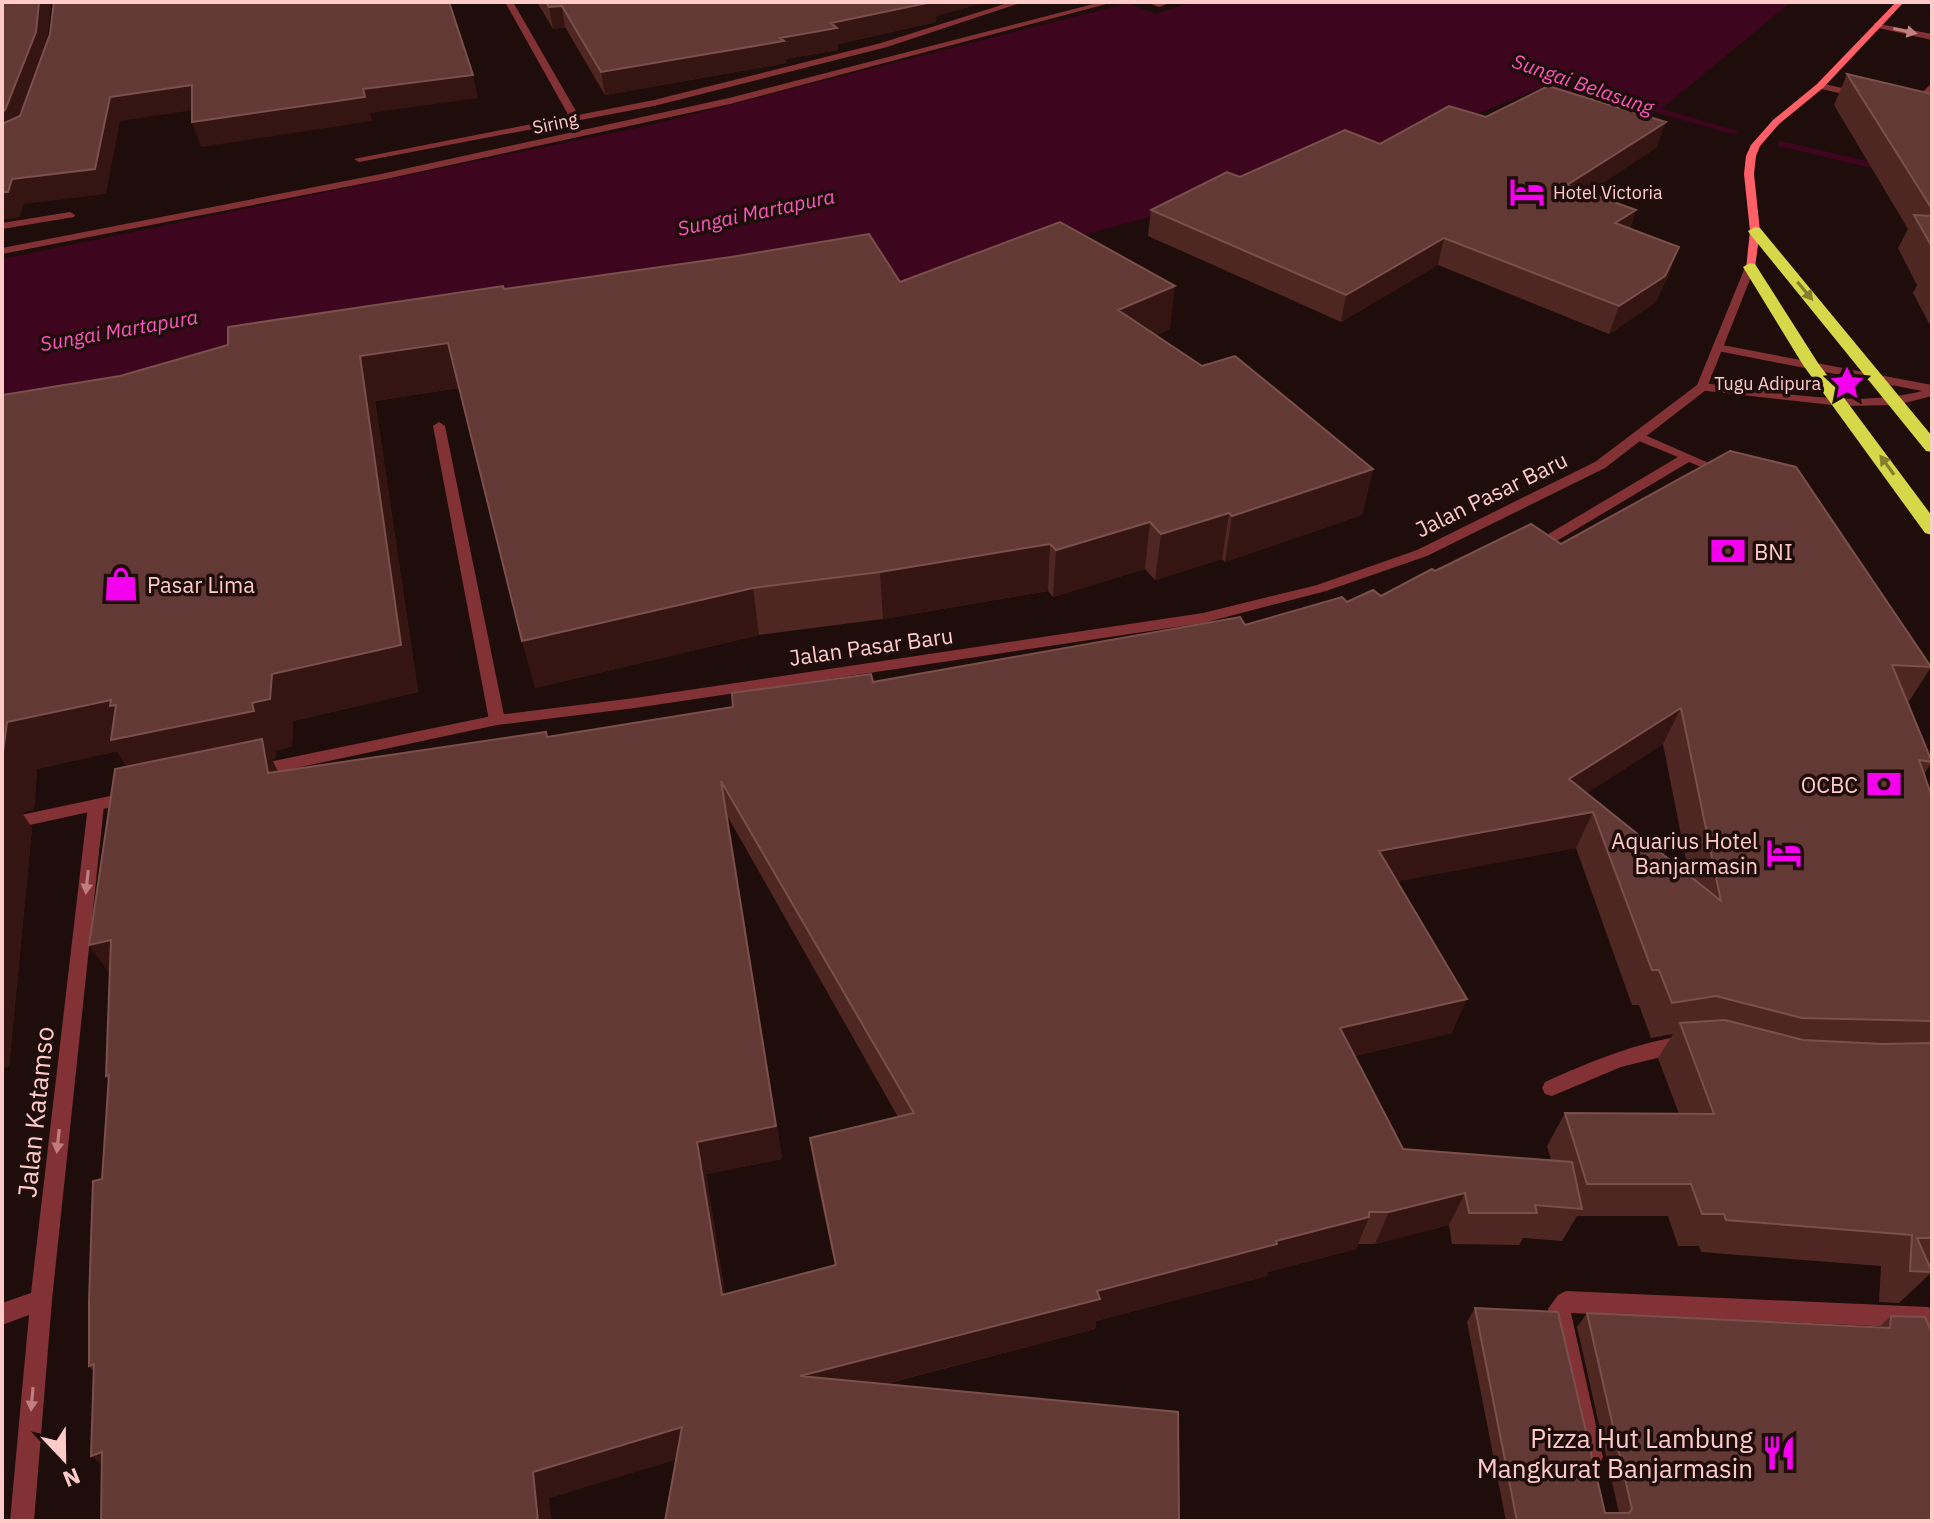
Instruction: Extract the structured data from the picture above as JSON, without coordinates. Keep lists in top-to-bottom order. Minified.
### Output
{"streets":{"street":["Siring","Jalan Pasar Baru","Jalan Katamso"]},"one_way":["Jalan Katamso"],"water":["Sungai Belasung","Sungai Martapura"],"places":{"hotel":["Hotel Victoria","Aquarius Hotel Banjarmasin"],"place":["Tugu Adipura"],"bank":["BNI","OCBC"],"shop":["Pasar Lima"],"restaurant":["Pizza Hut Lambung Mangkurat Banjarmasin"]},"north":"bottom"}
